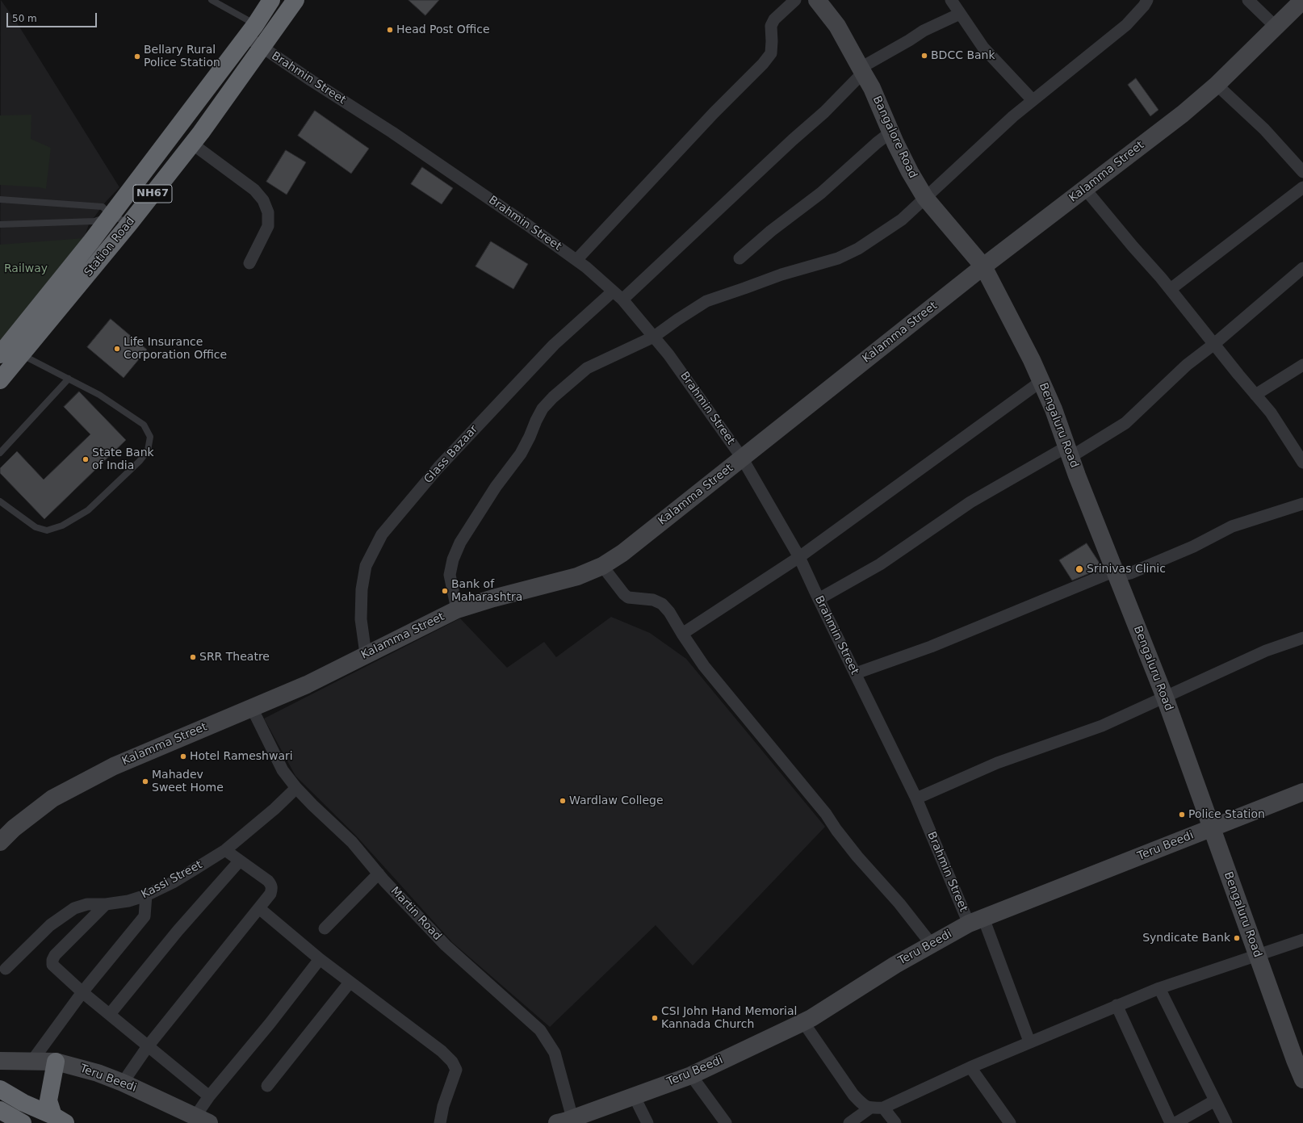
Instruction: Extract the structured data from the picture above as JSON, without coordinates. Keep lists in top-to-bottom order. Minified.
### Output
{"streets":{"highway":["NH67","Station Road"],"street":["Brahmin Street","Bangalore Road","Kalamma Street","Bengaluru Road","Glass Bazaar","Teru Beedi","Kassi Street","Martin Road"]},"crossings":[["Brahmin Street","Kalamma Street"],["Brahmin Street","NH67"],["Brahmin Street","Station Road"],["Brahmin Street","Glass Bazaar"],["Brahmin Street","Teru Beedi"],["Bangalore Road","Kalamma Street"],["Bangalore Road","Bengaluru Road"],["Kalamma Street","Bengaluru Road"],["Kalamma Street","Glass Bazaar"],["Kalamma Street","Martin Road"],["NH67","Station Road"],["Bengaluru Road","Teru Beedi"],["Teru Beedi","Martin Road"],["Kassi Street","Martin Road"]],"parks":["Railway"],"places":["Head Post Office","BDCC Bank","Bellary Rural Police Station","Life Insurance Corporation Office","State Bank of India","Srinivas Clinic","Bank of Maharashtra","SRR Theatre","Hotel Rameshwari","Mahadev Sweet Home","Wardlaw College","Police Station","Syndicate Bank","CSI John Hand Memorial Kannada Church"],"scale_bar":"50 m"}
